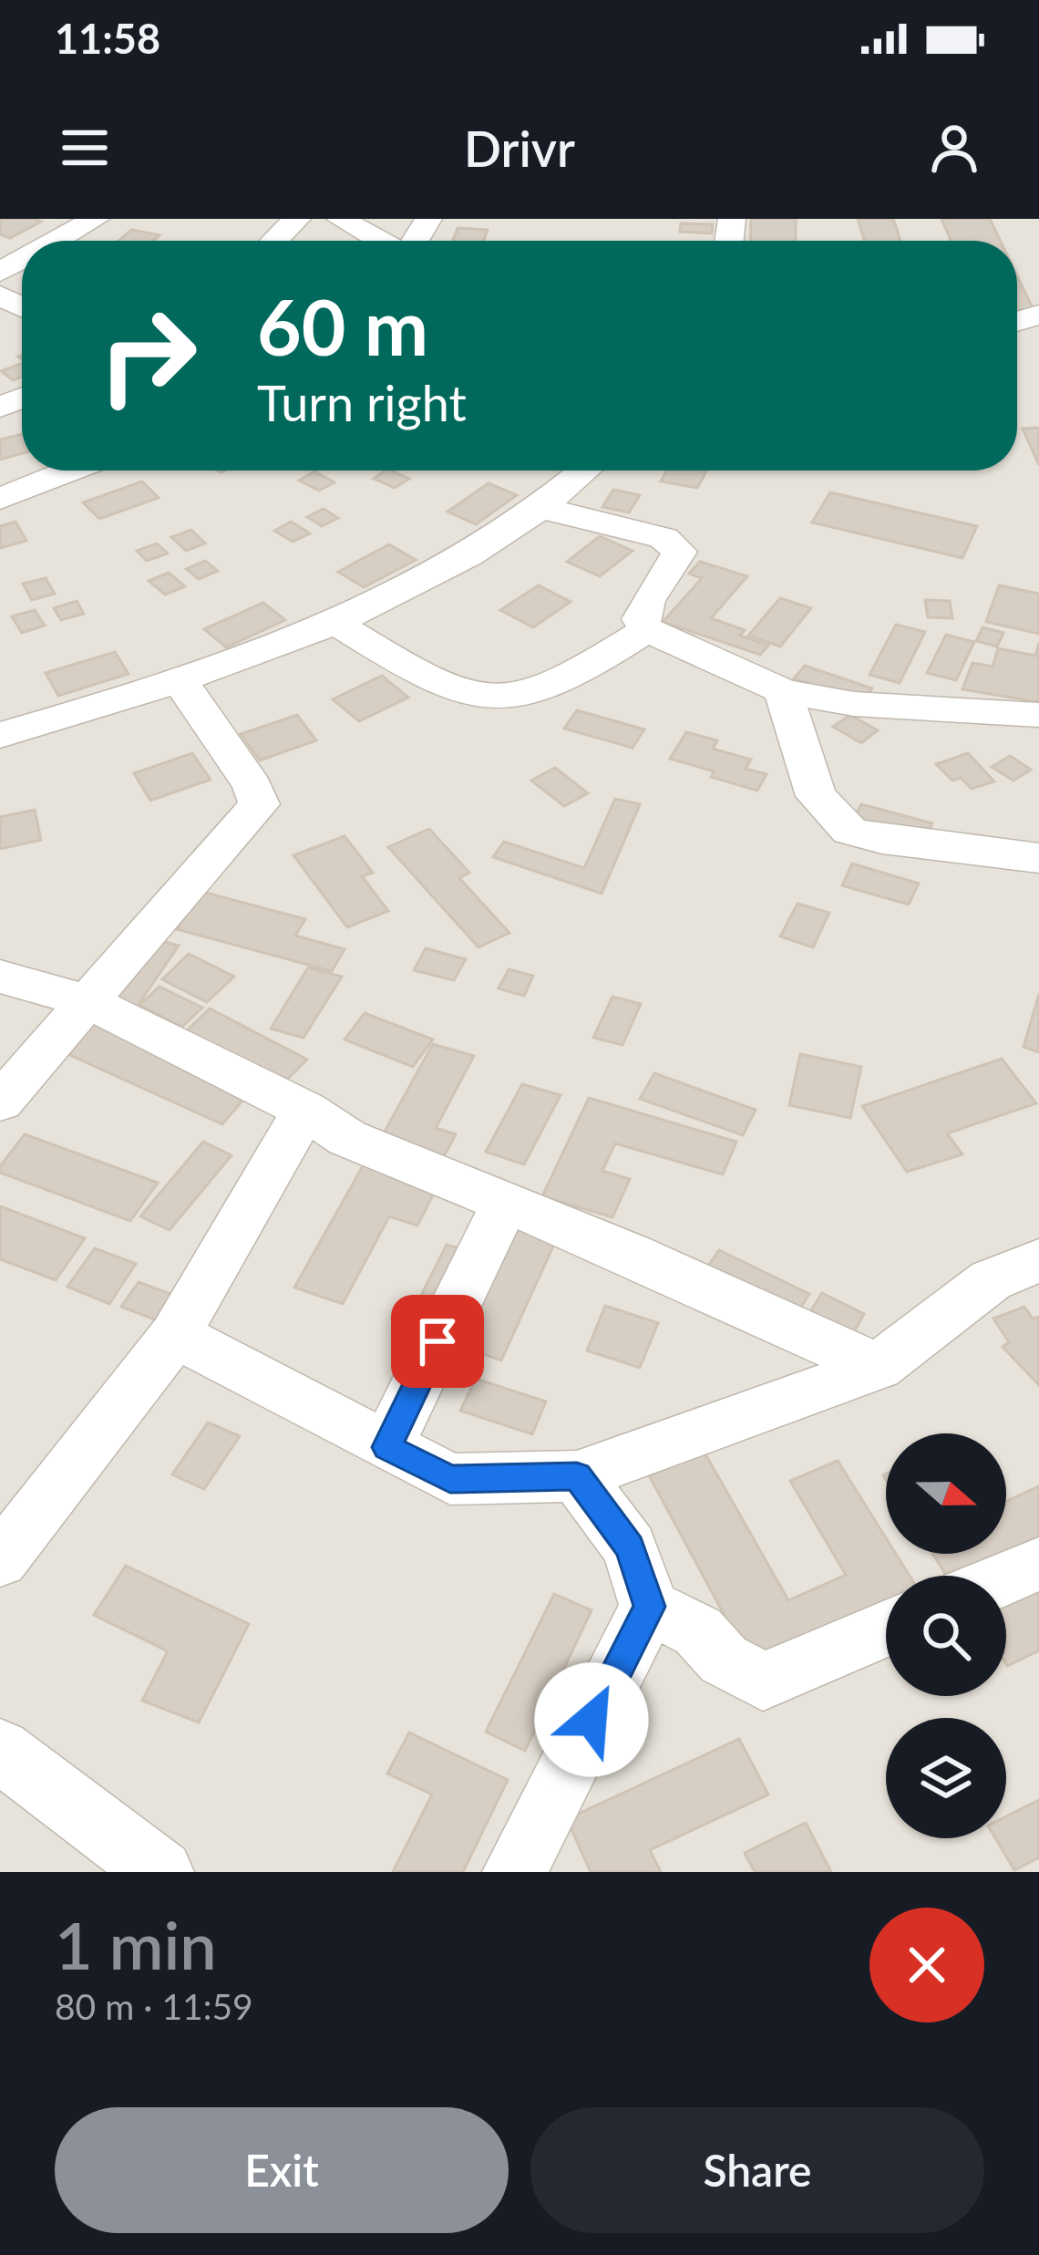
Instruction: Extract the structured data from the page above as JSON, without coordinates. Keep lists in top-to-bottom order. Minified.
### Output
{"north":"right","page":{"status":"11:58","header":"Drivr","turn":["60 m","Turn right"],"heading":["1 min","80 m · 11:59"],"buttons":["Exit","Share"]}}
